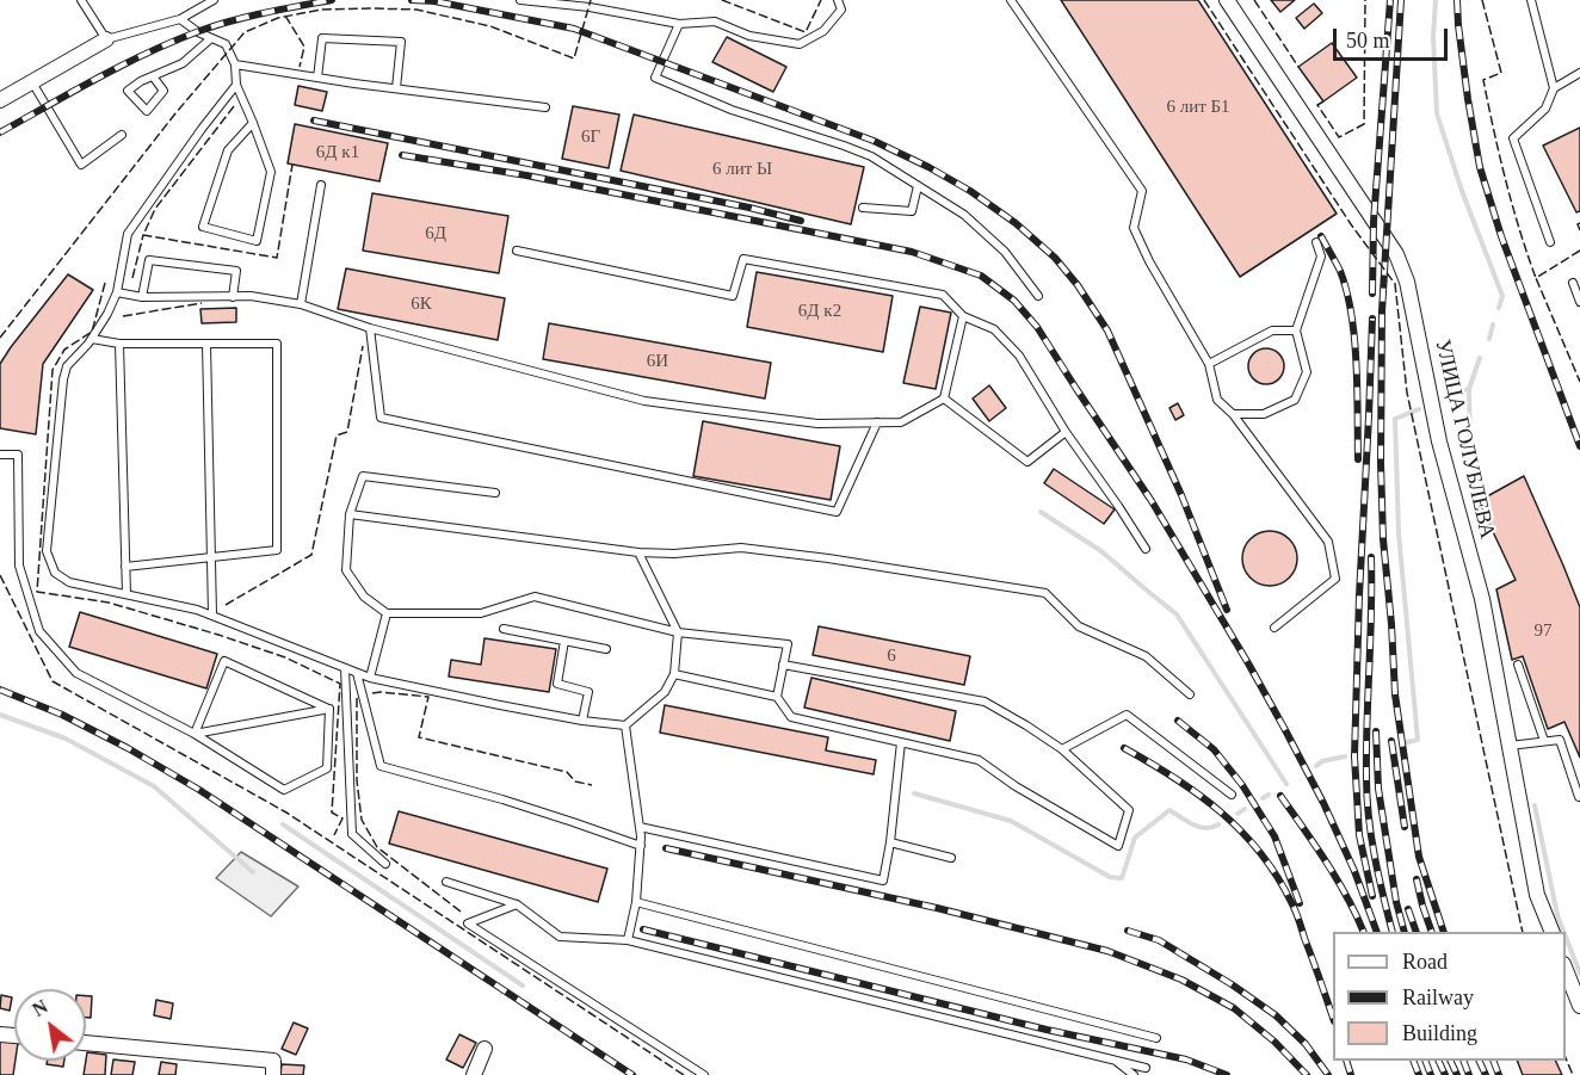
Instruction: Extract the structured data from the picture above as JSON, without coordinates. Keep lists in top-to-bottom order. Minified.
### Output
{"streets":{"street":["УЛИЦА ГОЛУБЛЕВА"]},"house_numbers":["6 лит Б1","6Г","6Д к1","6 лит Ы","6Д","6К","6Д к2","6И","97","6"],"legend":["Road","Railway","Building"],"scale_bar":"50 m","north":"top left"}
